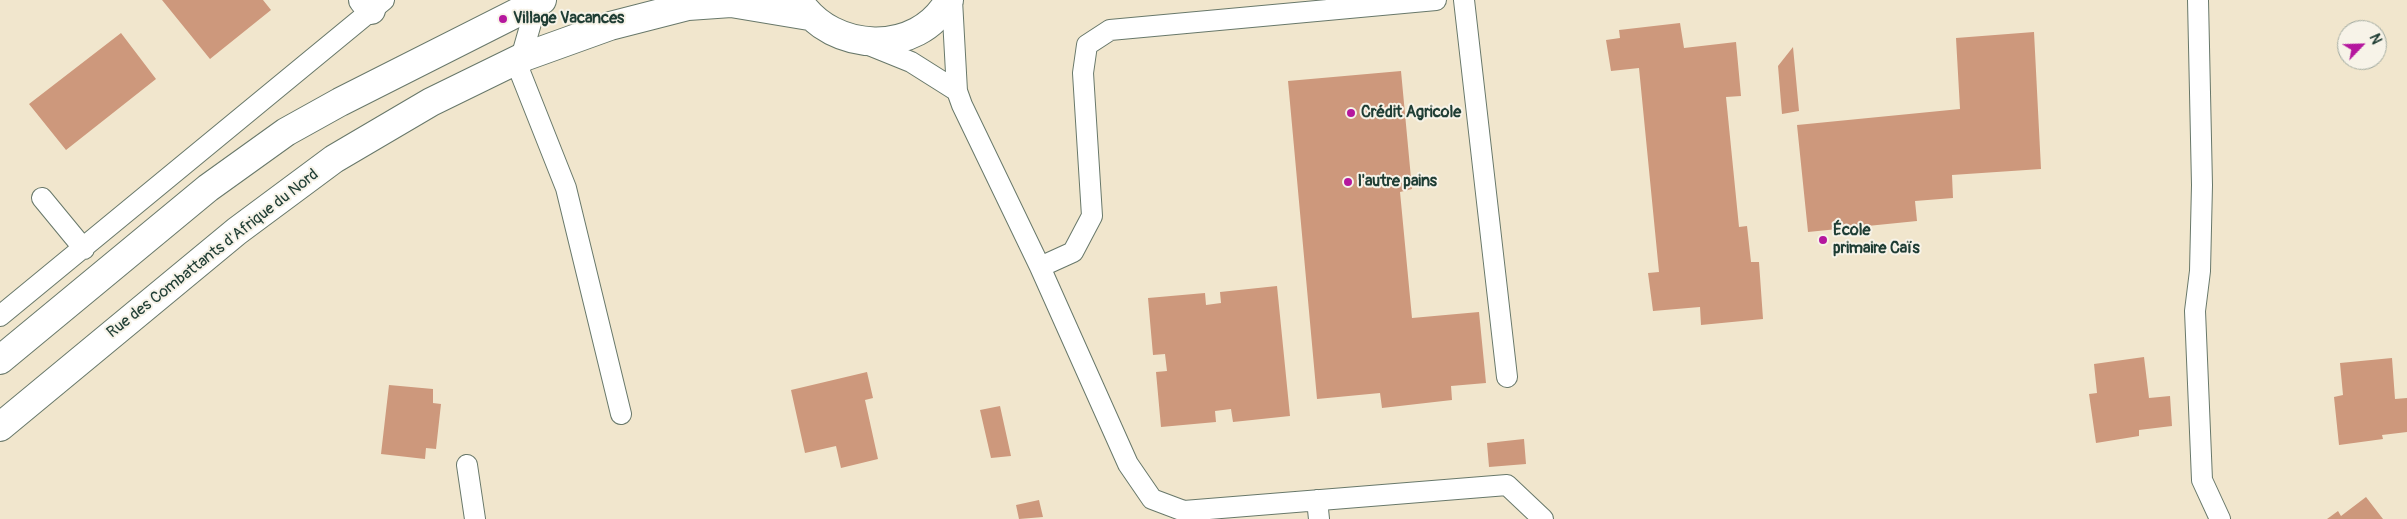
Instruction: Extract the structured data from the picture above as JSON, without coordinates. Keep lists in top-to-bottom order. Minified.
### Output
{"streets":{"main road":["Rue des Combattants d'Afrique du Nord"]},"places":["Village Vacances","Crédit Agricole","l'autre pains","École primaire Caïs"],"north":"top right"}
